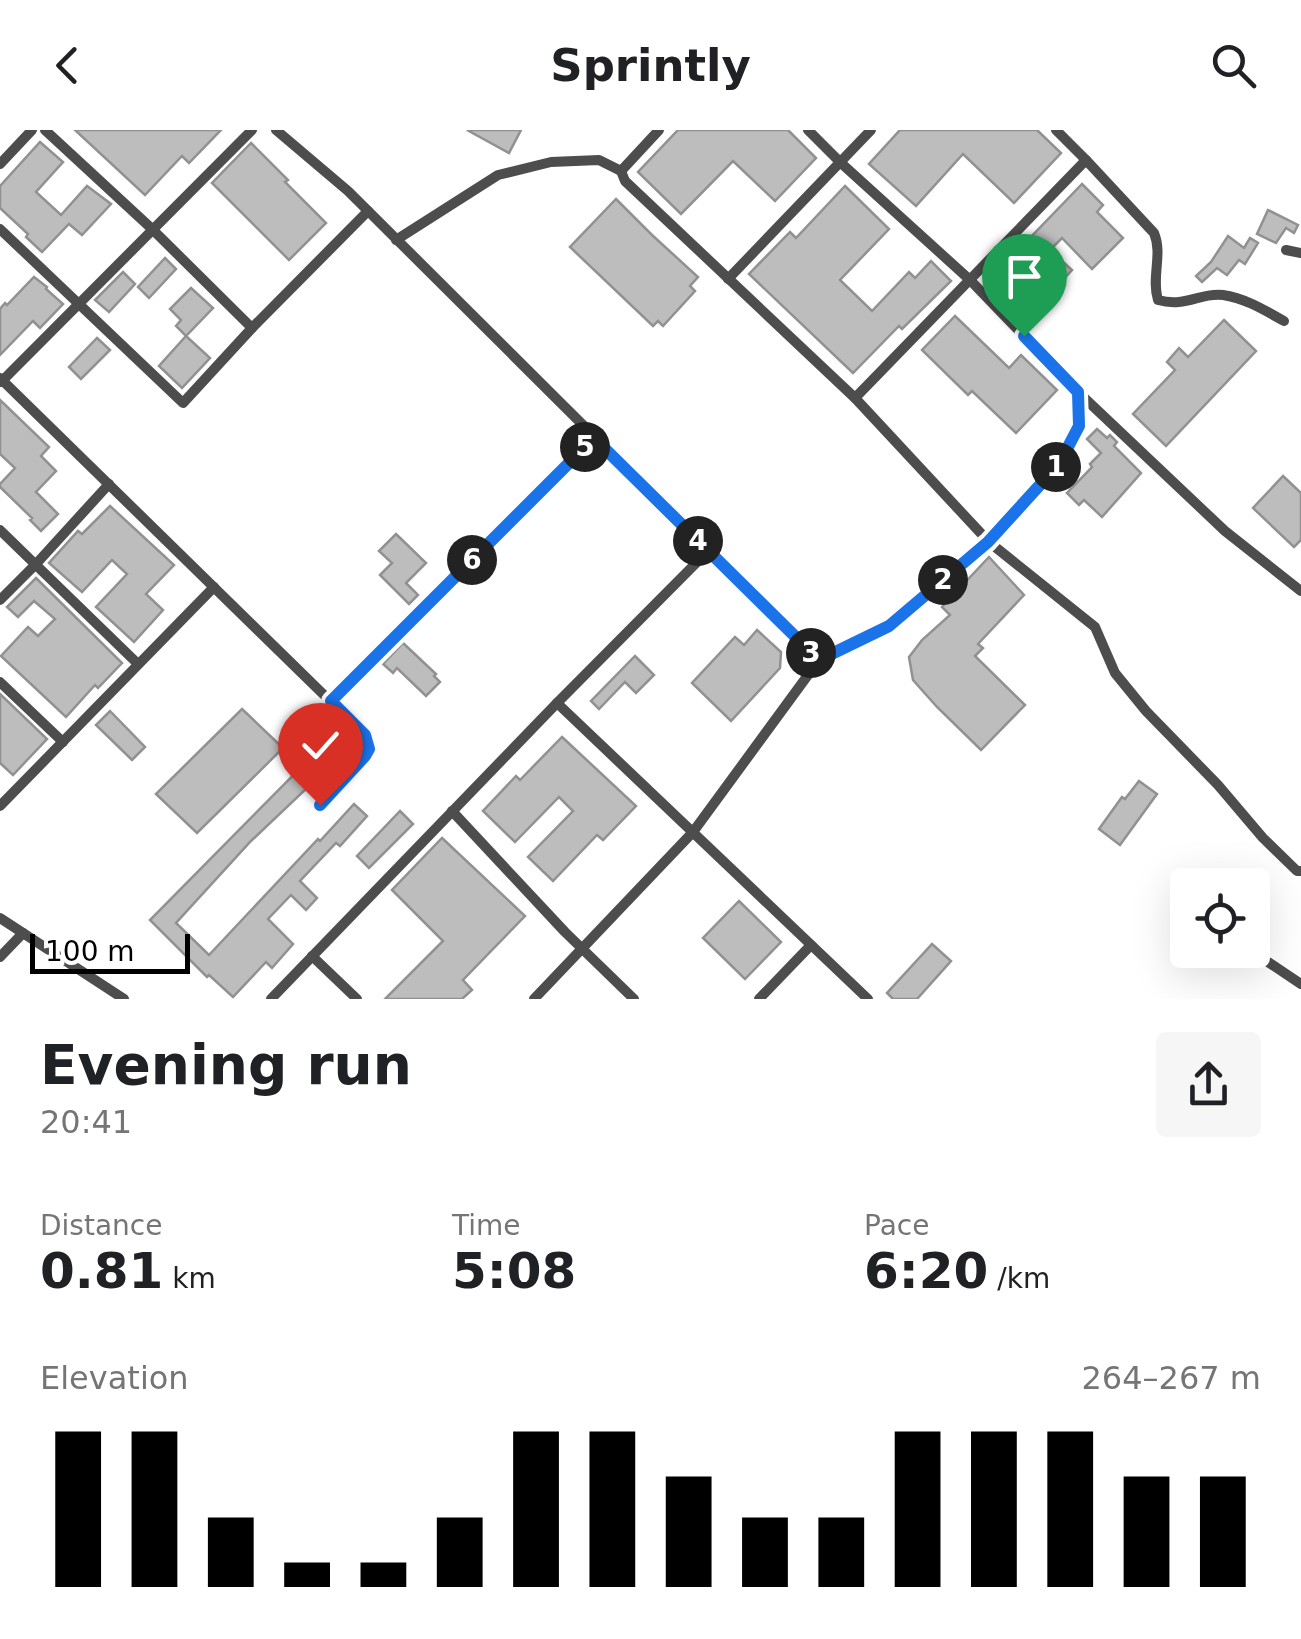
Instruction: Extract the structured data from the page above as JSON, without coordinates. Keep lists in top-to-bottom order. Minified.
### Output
{"scale_bar":"100 m","page":{"header":"Sprintly","pins":["5","1","4","6","2","3"],"scale":"100 m","heading":["Evening run","20:41"],"stats":[["Distance","0.81 km"],["Time","5:08"],["Pace","6:20 /km"]],"chart":["Elevation","264–267 m"]}}
